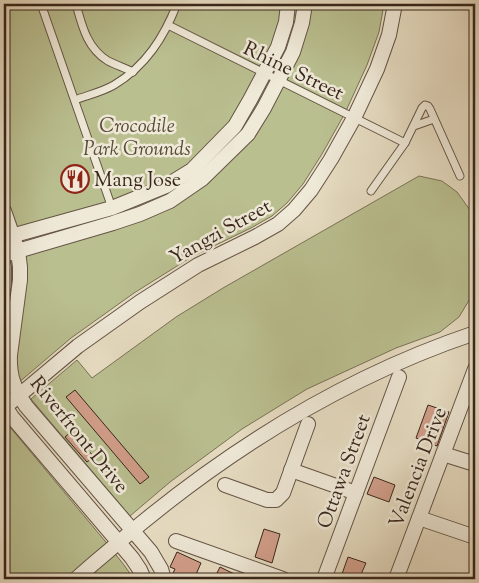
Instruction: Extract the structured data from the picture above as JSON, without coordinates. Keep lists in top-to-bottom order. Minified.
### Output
{"streets":{"street":["Yangzi Street","Riverfront Drive","Valencia Drive","Ottawa Street"],"lane":["Rhine Street"]},"crossings":[["Rhine Street","Yangzi Street"],["Yangzi Street","Riverfront Drive"]],"parks":["Crocodile Park Grounds"],"places":{"restaurant":["Mang Jose"]}}
